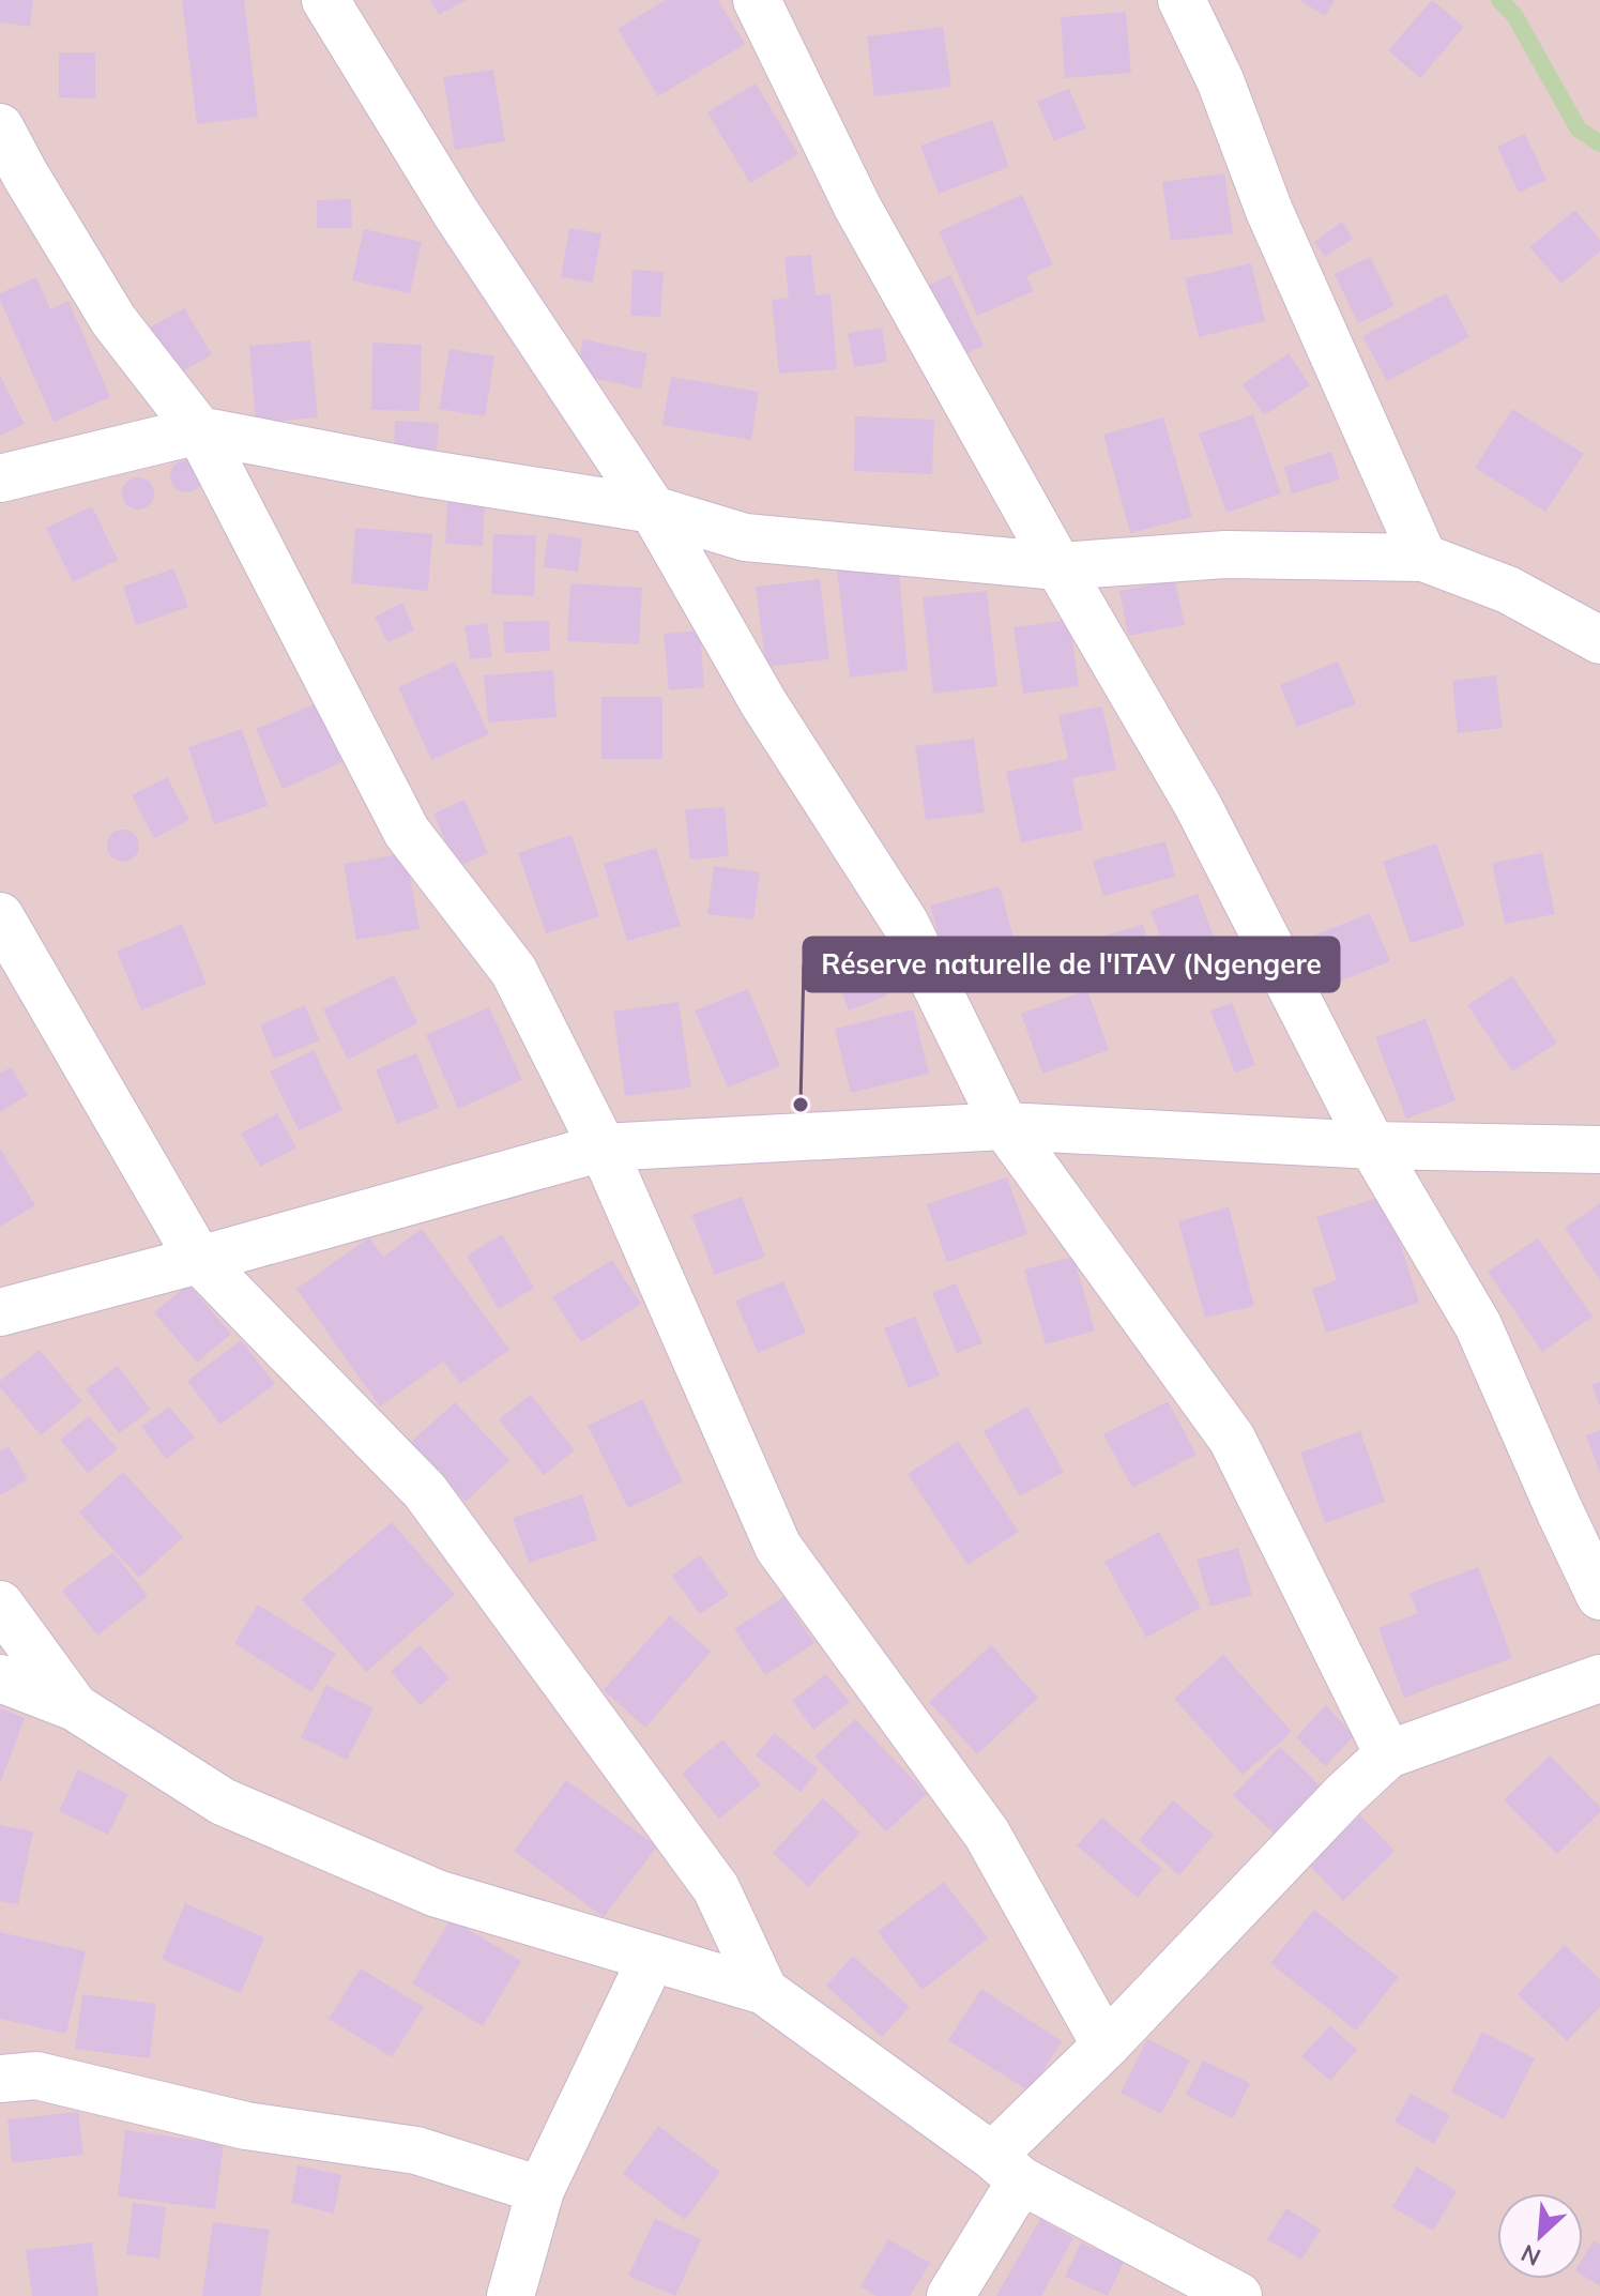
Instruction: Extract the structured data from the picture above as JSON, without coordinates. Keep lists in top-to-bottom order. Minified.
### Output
{"places":["Réserve naturelle de l'ITAV (Ngengere"],"north":"bottom left"}
